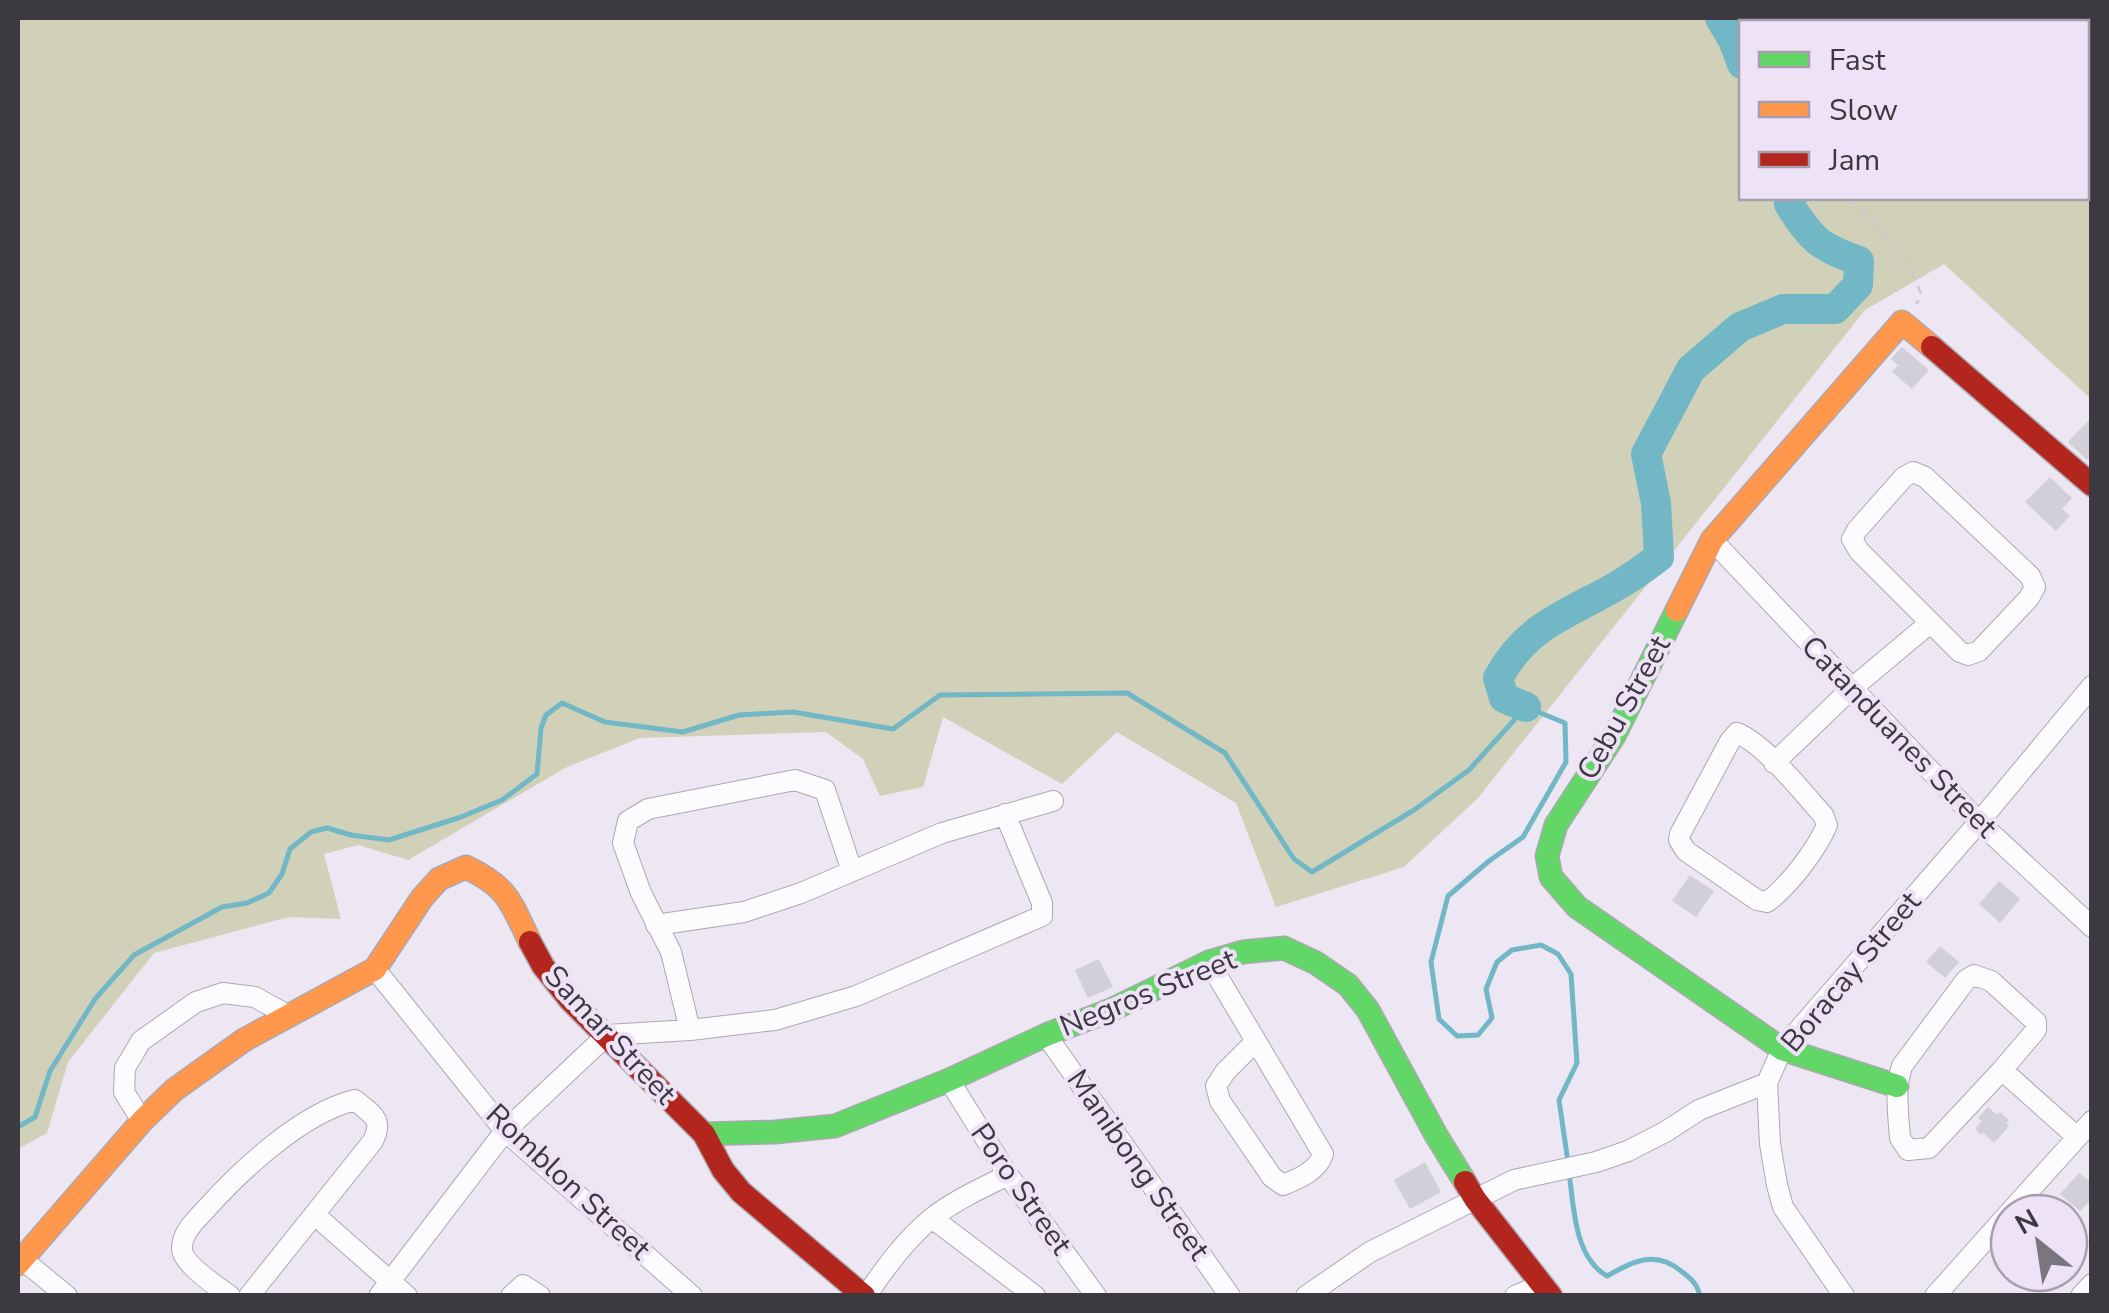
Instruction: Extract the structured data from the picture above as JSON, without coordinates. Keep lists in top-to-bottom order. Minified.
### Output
{"streets":{"street":["Cebu Street","Catanduanes Street","Boracay Street","Negros Street","Samar Street","Manibong Street","Romblon Street","Poro Street"]},"crossings":[["Cebu Street","Catanduanes Street"],["Cebu Street","Boracay Street"],["Catanduanes Street","Boracay Street"],["Negros Street","Samar Street"],["Negros Street","Manibong Street"],["Negros Street","Poro Street"],["Samar Street","Romblon Street"]],"legend":["Fast","Slow","Jam"],"north":"top left"}
